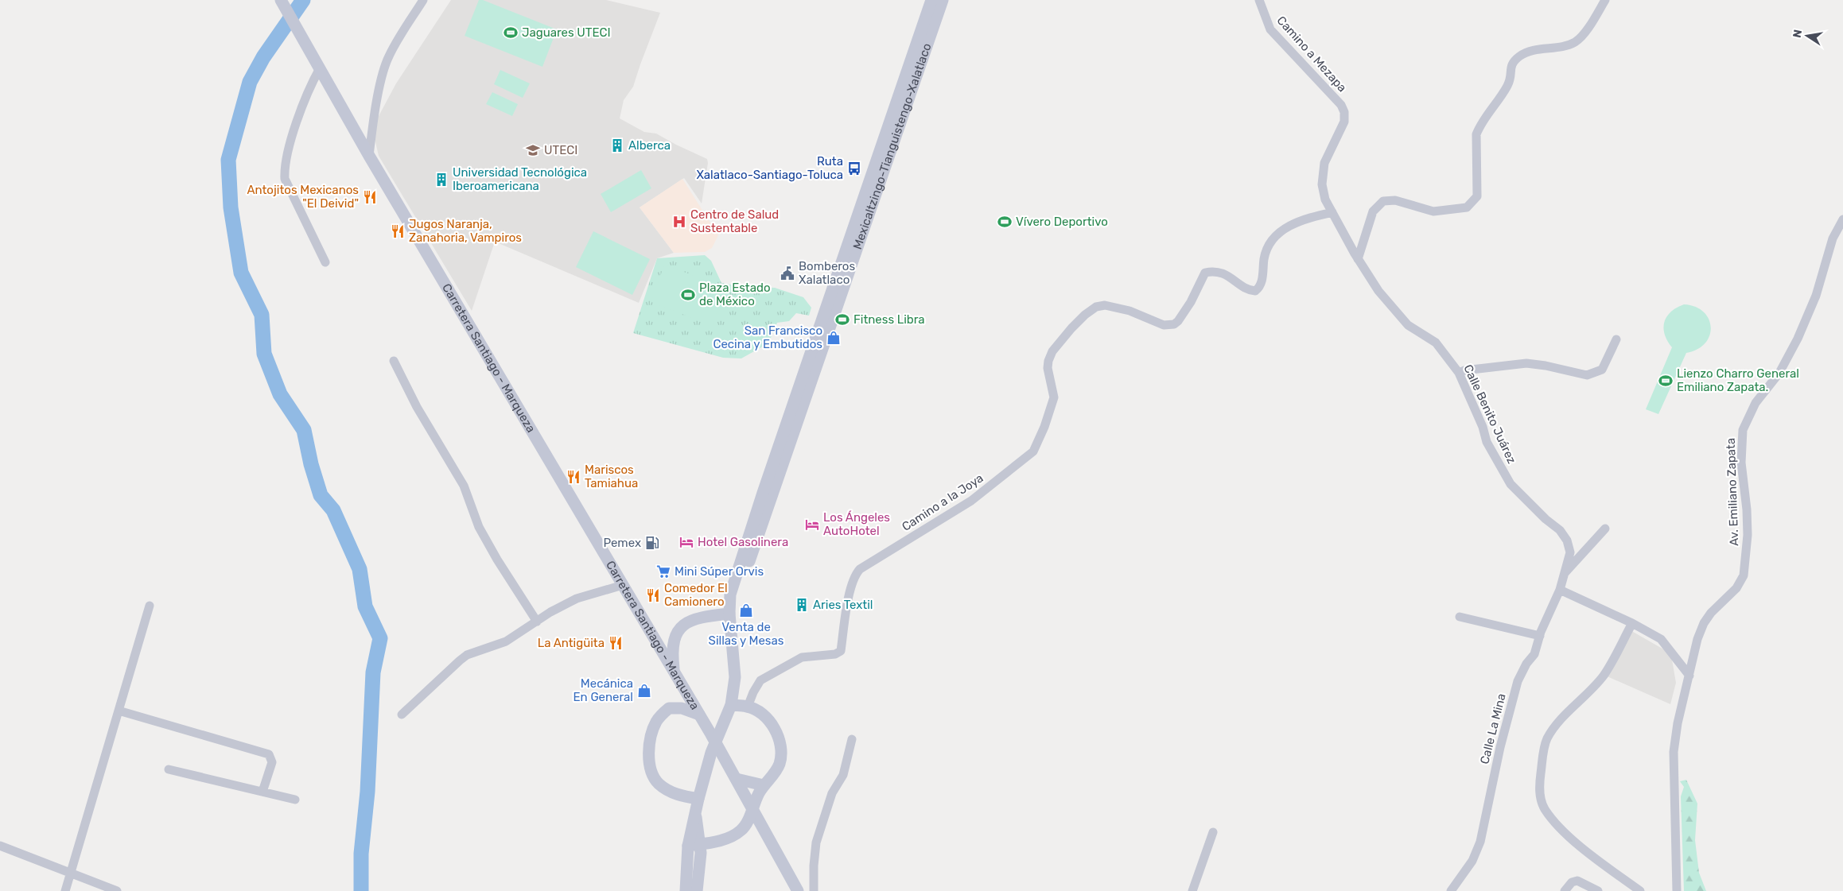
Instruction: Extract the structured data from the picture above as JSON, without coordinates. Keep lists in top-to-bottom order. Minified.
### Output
{"streets":{"main road":["Mexicaltzingo-Tianguistengo-Xalatlaco","Carretera Santiago - Marqueza"],"street":["Camino a Mezapa","Calle Benito Juárez","Av. Emiliano Zapata","Camino a la Joya","Calle La Mina"]},"crossings":[["Camino a Mezapa","Calle Benito Juárez"],["Camino a Mezapa","Camino a la Joya"],["Calle Benito Juárez","Camino a la Joya"],["Calle Benito Juárez","Calle La Mina"]],"places":{"sports":["Jaguares UTECI","Vívero Deportivo","Plaza Estado de México","Fitness Libra","Lienzo Charro General Emiliano Zapata."],"building":["Alberca","Universidad Tecnológica Iberoamericana","Aries Textil"],"school or university":["UTECI"],"bus stop":["Ruta Xalatlaco-Santiago-Toluca"],"restaurant":["Antojitos Mexicanos \"El Deivid\"","Jugos Naranja, Zanahoria, Vampiros","Mariscos Tamiahua","Comedor El Camionero","La Antigüita"],"hospital":["Centro de Salud Sustentable"],"public building":["Bomberos Xalatlaco"],"shop":["San Francisco Cecina y Embutidos","Venta de Sillas y Mesas","Mecánica En General"],"hotel":["Los Ángeles AutoHotel","Hotel Gasolinera"],"fuel station":["Pemex"],"supermarket":["Mini Súper Orvis"]},"north":"left"}
